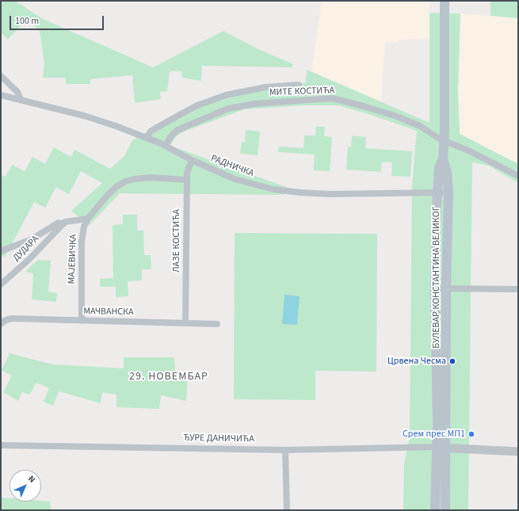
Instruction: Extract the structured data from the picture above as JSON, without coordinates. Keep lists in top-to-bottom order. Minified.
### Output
{"streets":{"main road":["БУЛЕВАР КОНСТАНТИНА ВЕЛИКОГ"],"street":["МИТЕ КОСТИЋА","РАДНИЧКА","ЛАЗЕ КОСТИЋА","ДУДАРА","МАЈЕВИЧКА","МАЧВАНСКА","ЂУРЕ ДАНИЧИЋА"]},"crossings":[["МИТЕ КОСТИЋА","РАДНИЧКА"],["МИТЕ КОСТИЋА","БУЛЕВАР КОНСТАНТИНА ВЕЛИКОГ"],["РАДНИЧКА","ЛАЗЕ КОСТИЋА"],["РАДНИЧКА","БУЛЕВАР КОНСТАНТИНА ВЕЛИКОГ"],["ЛАЗЕ КОСТИЋА","МАЈЕВИЧКА"],["ЛАЗЕ КОСТИЋА","МАЧВАНСКА"],["ДУДАРА","МАЈЕВИЧКА"],["МАЈЕВИЧКА","МАЧВАНСКА"],["БУЛЕВАР КОНСТАНТИНА ВЕЛИКОГ","ЂУРЕ ДАНИЧИЋА"]],"districts":["29. НОВЕМБАР"],"places":["Црвена Чесма","Срем прес МП1"],"scale_bar":"100 m","north":"top right"}
